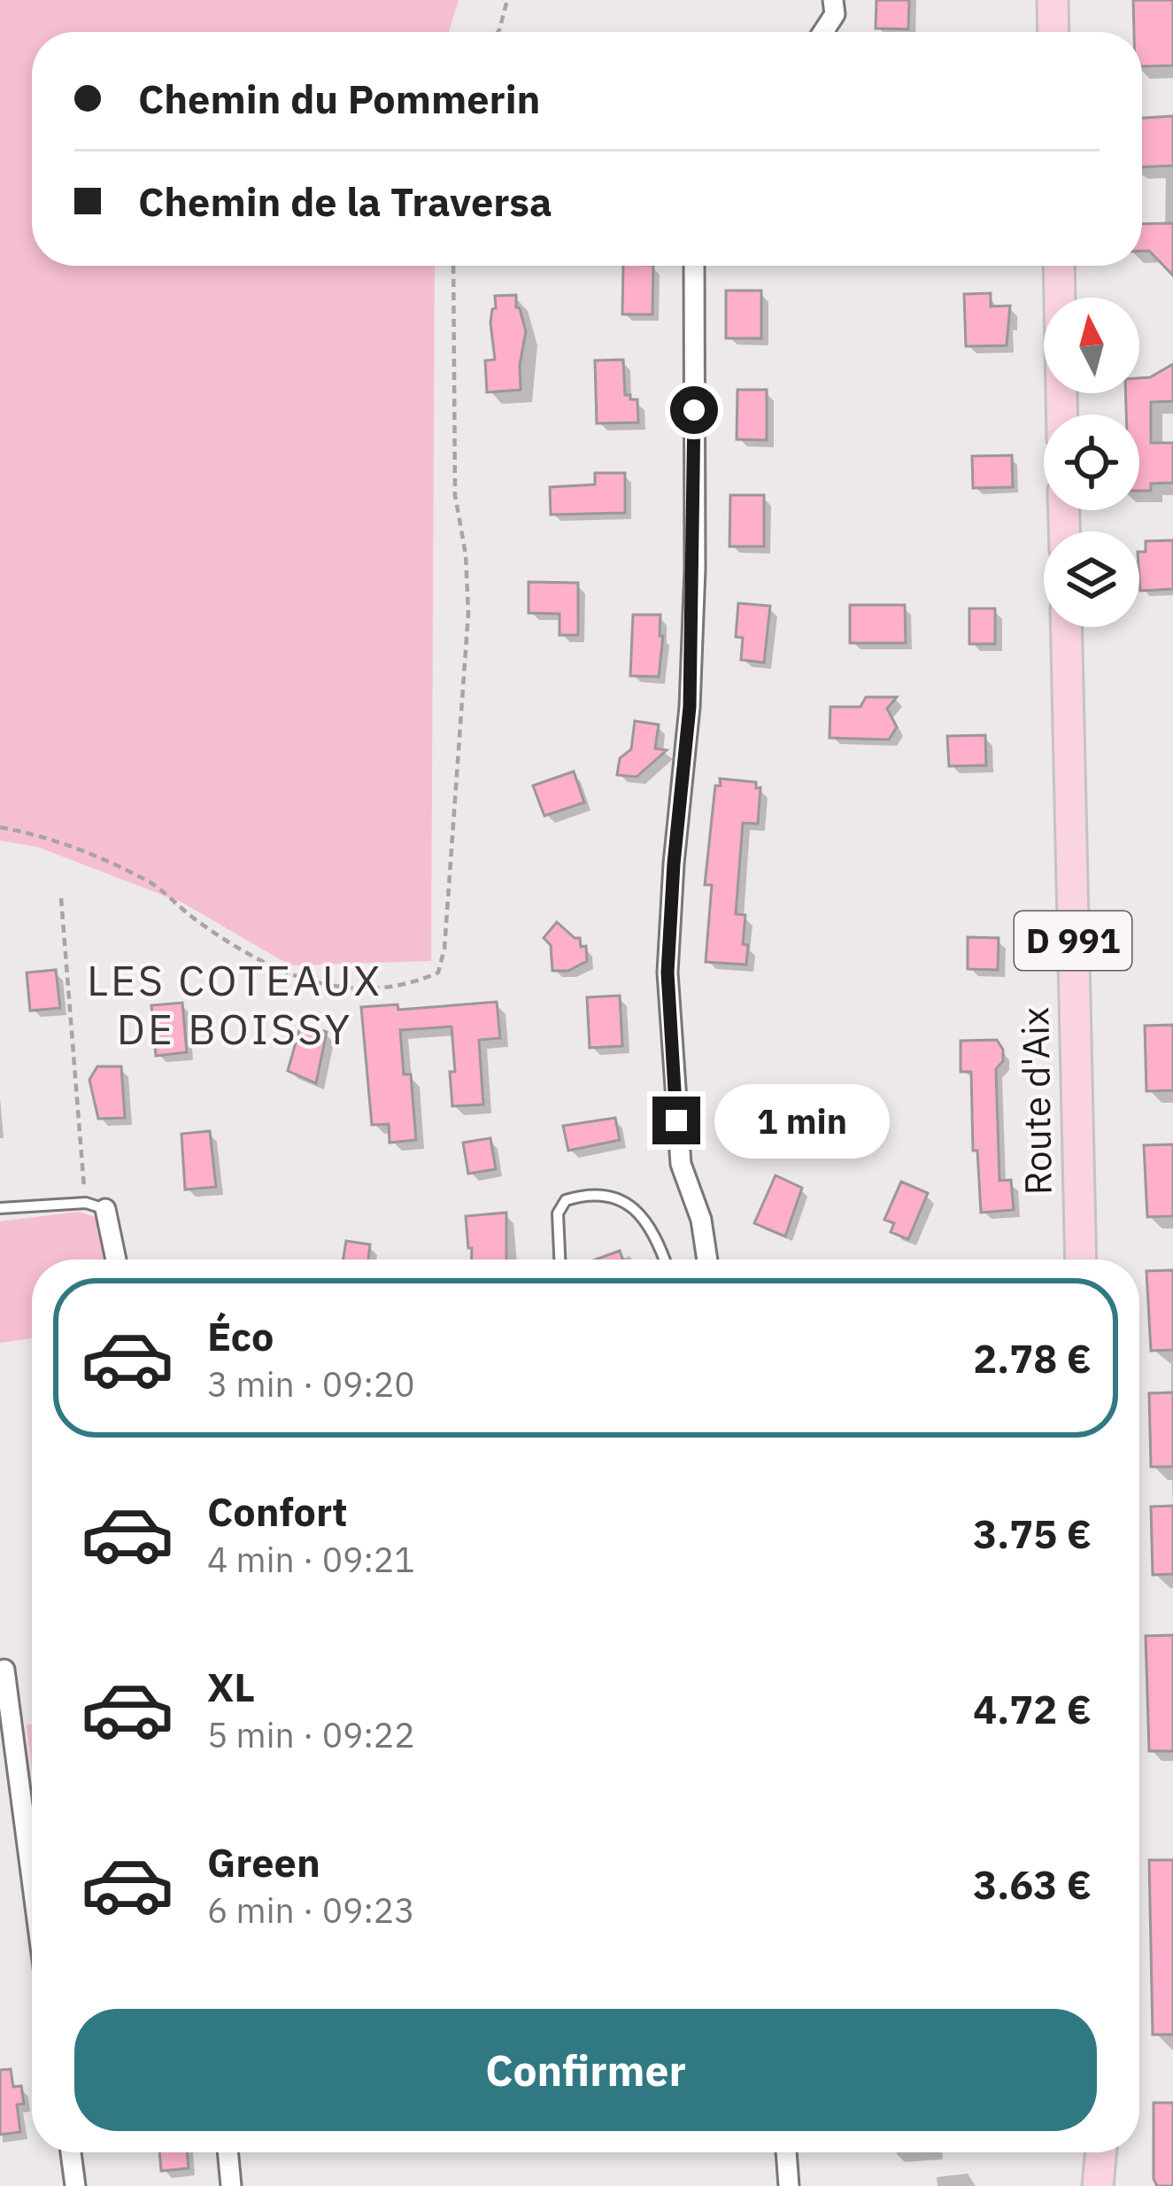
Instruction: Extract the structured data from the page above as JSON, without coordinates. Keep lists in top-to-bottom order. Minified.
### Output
{"streets":{"main road":["D 991","Route d'Aix"]},"districts":["LES COTEAUX DE BOISSY"],"north":"top","page":{"banner":["Chemin du Pommerin","Chemin de la Traversa"],"bubble":"1 min","list":[{"name":"Éco","note":"3 min · 09:20","value":"2.78 €"},{"name":"Confort","note":"4 min · 09:21","value":"3.75 €"},{"name":"XL","note":"5 min · 09:22","value":"4.72 €"},{"name":"Green","note":"6 min · 09:23","value":"3.63 €"}],"buttons":"Confirmer"}}
